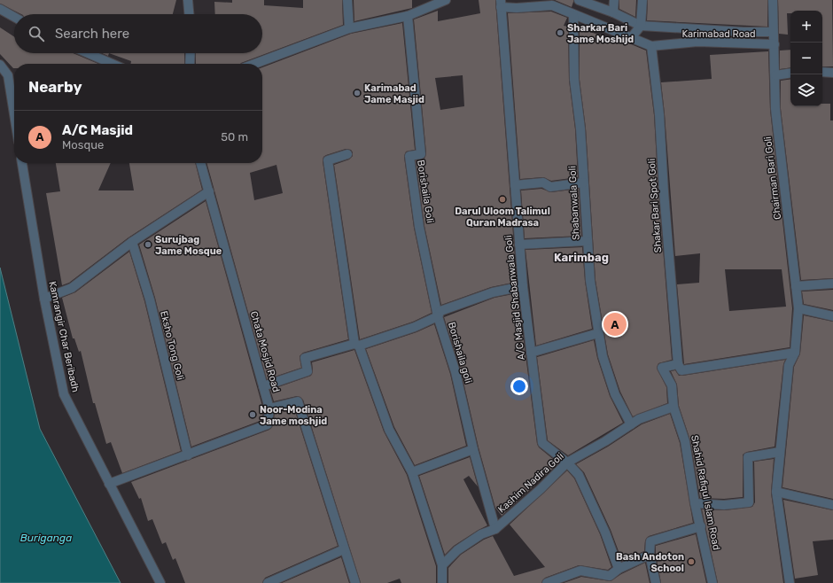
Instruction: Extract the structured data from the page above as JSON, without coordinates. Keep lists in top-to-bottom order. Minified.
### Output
{"streets":{"street":["Karimabad Road","Chairman Bari Goli","Borishaila Goli","Shabanwala Goli","Shakar Bari Spot Goli","A/C Masjid Shabanwala Goli","Kamrangir Char Beribadh","Eksho Tong Goli","Chata Mosjid Road","Borishaila goli","Kashim Nadira Goli","Shahid Rafiqul Islam Road"]},"crossings":[["Karimabad Road","Chairman Bari Goli"],["Karimabad Road","Shabanwala Goli"],["Karimabad Road","Shakar Bari Spot Goli"],["Karimabad Road","A/C Masjid Shabanwala Goli"],["Borishaila Goli","Borishaila goli"],["Shabanwala Goli","Kashim Nadira Goli"],["Shakar Bari Spot Goli","Shahid Rafiqul Islam Road"],["A/C Masjid Shabanwala Goli","Kashim Nadira Goli"],["Chata Mosjid Road","Borishaila goli"],["Borishaila goli","Kashim Nadira Goli"],["Kashim Nadira Goli","Shahid Rafiqul Islam Road"]],"districts":["Karimbag"],"water":["Buriganga"],"places":["Sharkar Bari Jame Moshijd","Karimabad Jame Masjid","Darul Uloom Talimul Quran Madrasa","Surujbag Jame Mosque","Noor-Modina Jame moshjid","Bash Andoton School"],"page":{"map_buttons":["+","−"],"search":"Search here","heading":"Nearby","list":[{"mark":"A","name":"A/C Masjid","note":"Mosque","value":"50 m"}],"pins":"A"}}
